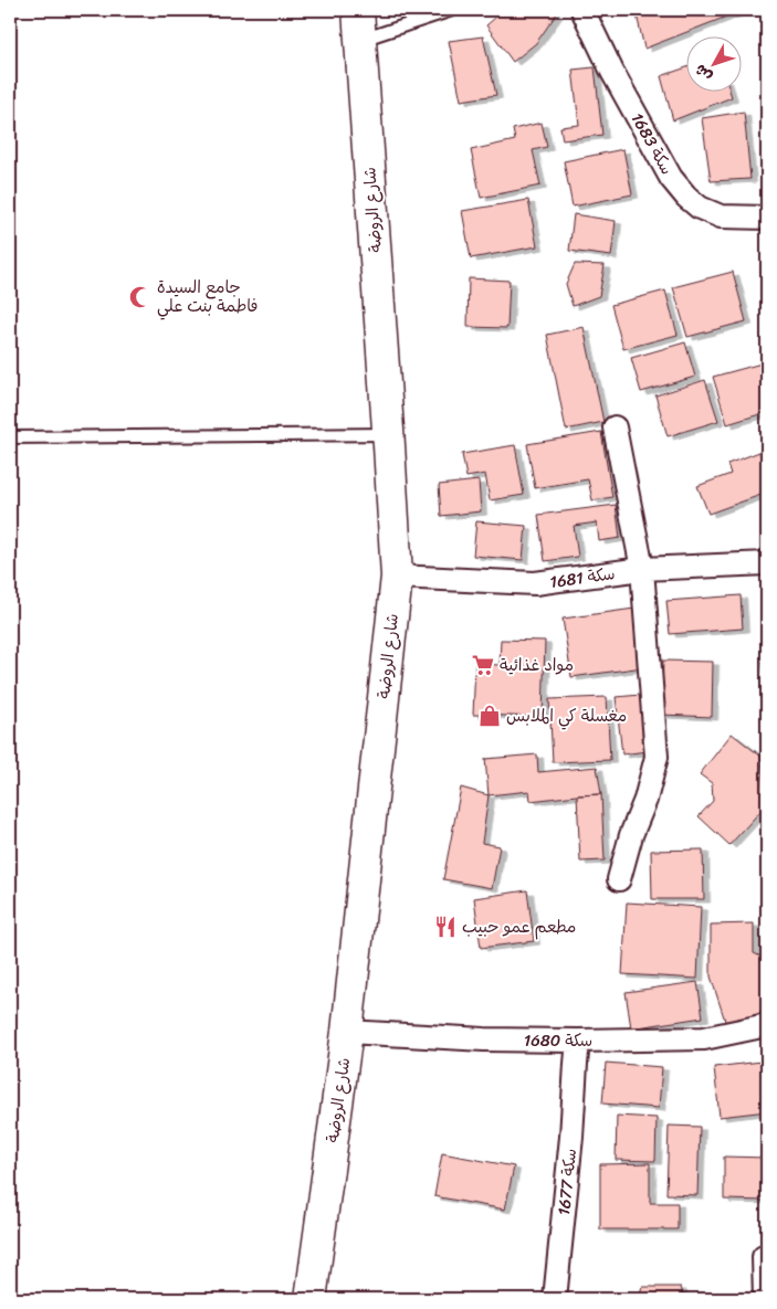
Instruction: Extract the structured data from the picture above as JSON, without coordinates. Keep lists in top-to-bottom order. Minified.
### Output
{"streets":{"main road":["شارع الروضة"],"street":["سكة 1683","سكة 1681","سكة 1680","سكة 1677"]},"crossings":[["شارع الروضة","سكة 1681"],["شارع الروضة","سكة 1680"],["سكة 1680","سكة 1677"]],"places":{"mosque":["جامع السيدة فاطمة بنت علي"],"supermarket":["مواد غذائية"],"shop":["مغسلة كي الملابس"],"restaurant":["مطعم عمو حبيب"]},"north":"bottom left"}
